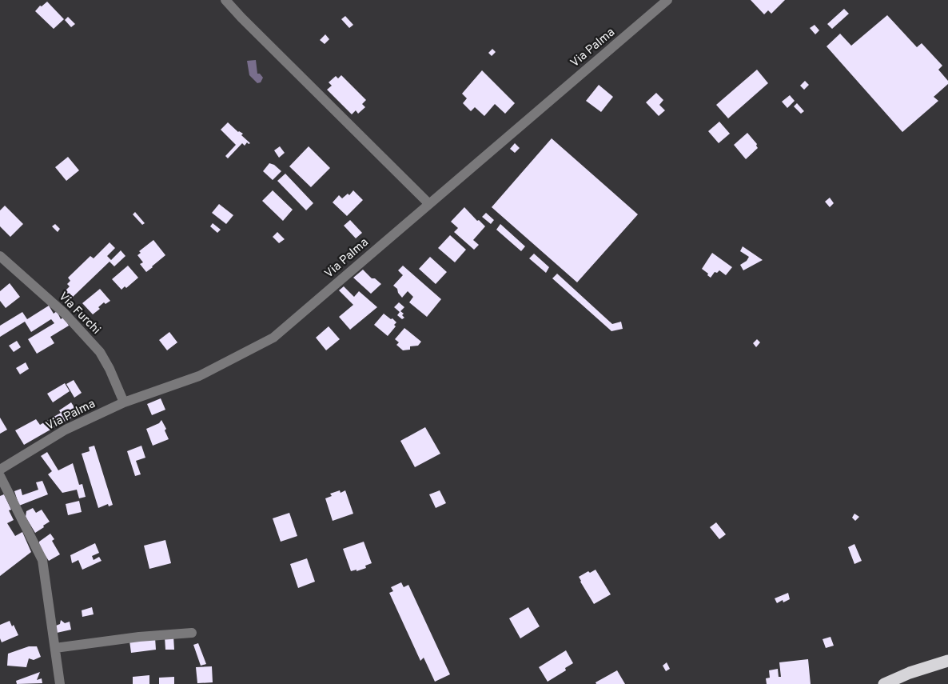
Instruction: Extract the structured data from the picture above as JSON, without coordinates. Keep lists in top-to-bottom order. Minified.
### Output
{"streets":{"street":["Via Palma","Via Furchi"]},"crossings":[["Via Palma","Via Furchi"]]}
